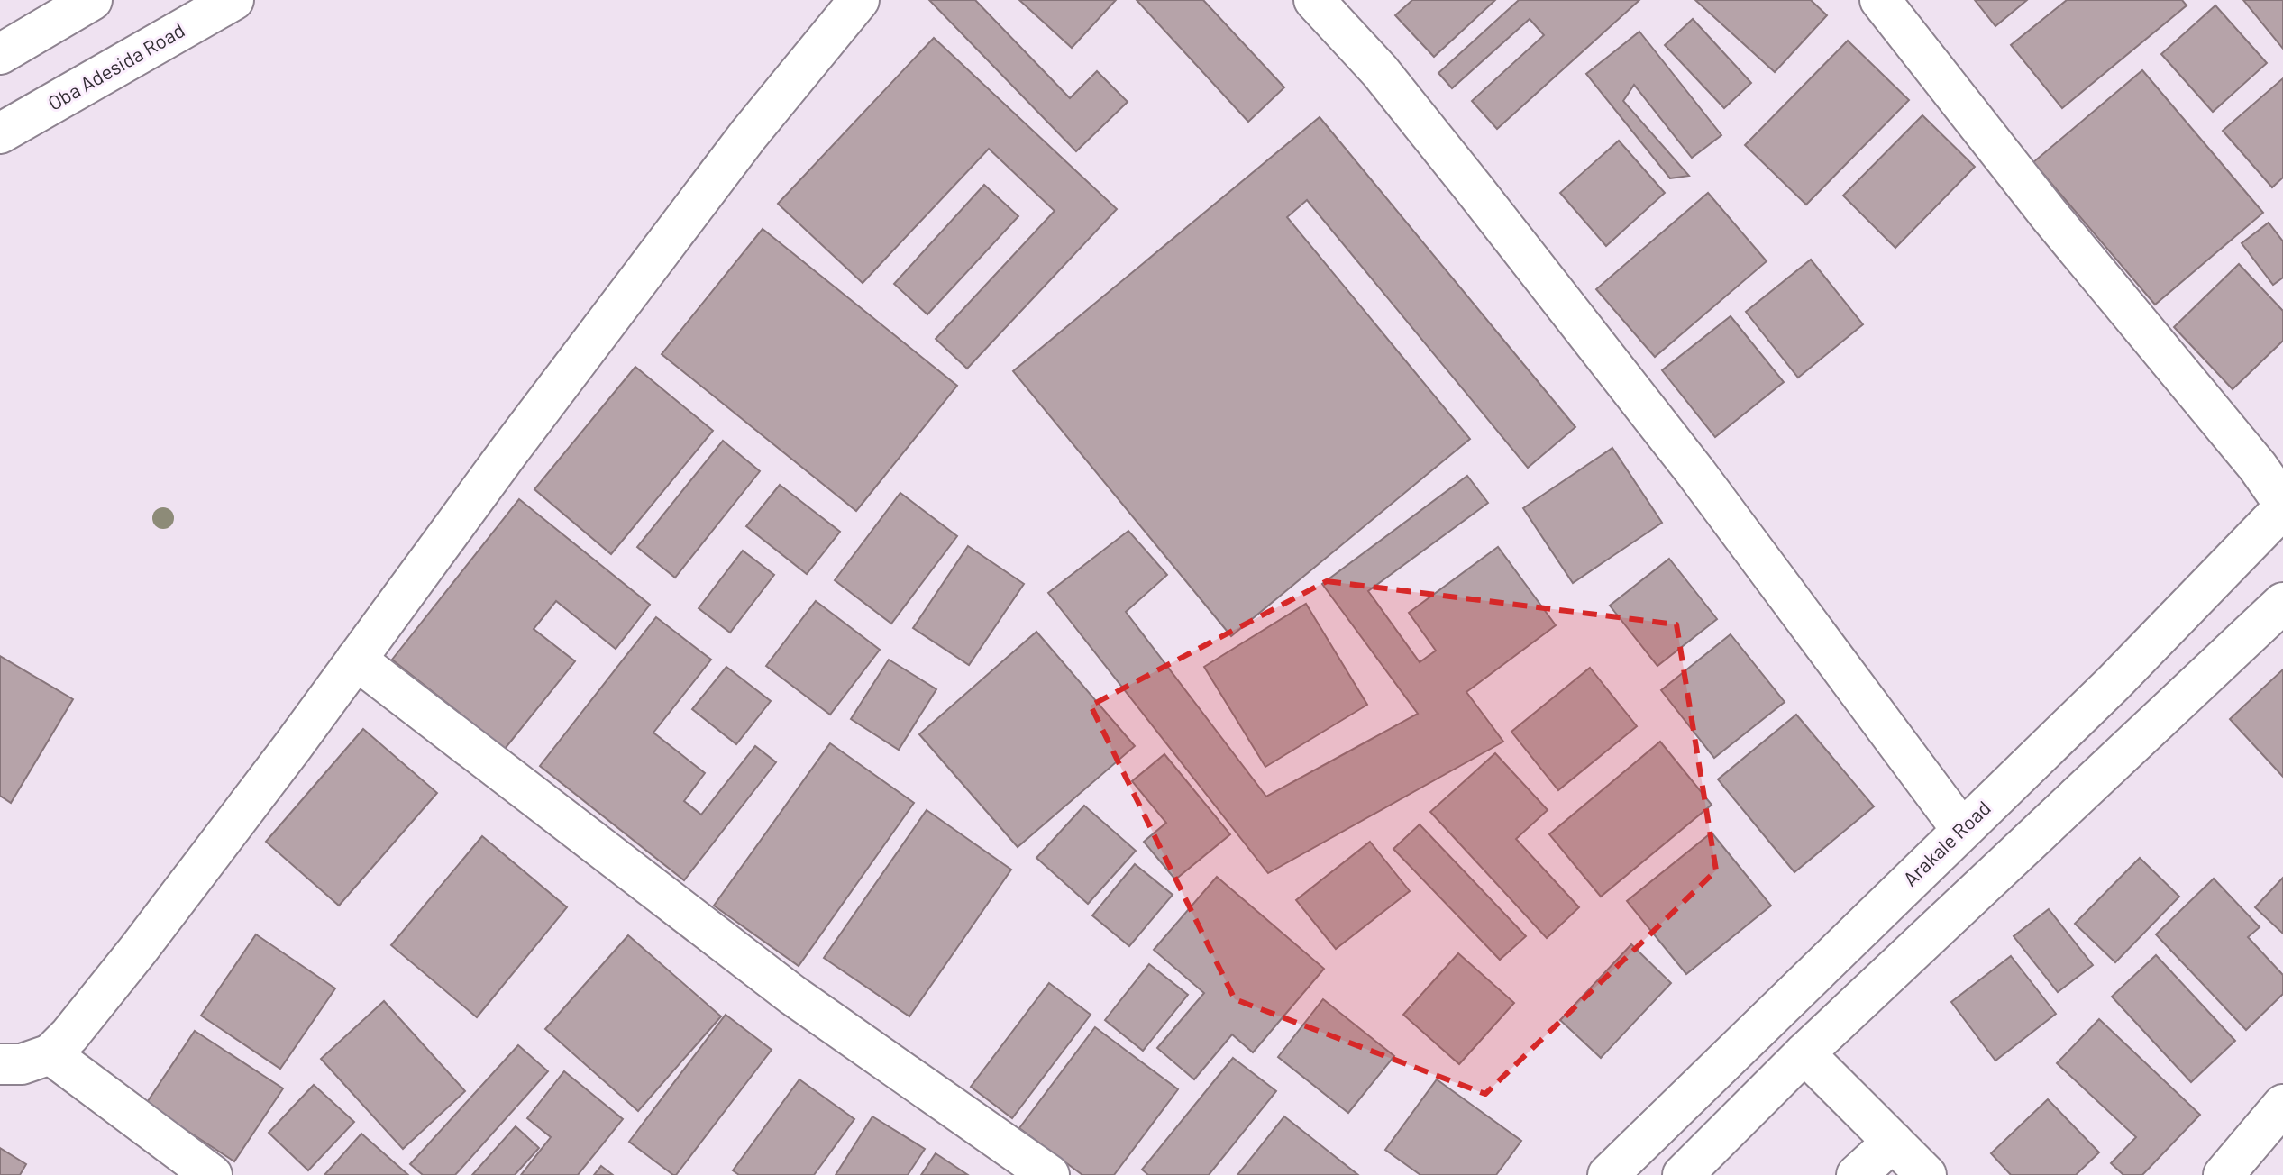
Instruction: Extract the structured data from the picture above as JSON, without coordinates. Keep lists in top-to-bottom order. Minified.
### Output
{"streets":{"street":["Oba Adesida Road","Arakale Road"]}}
